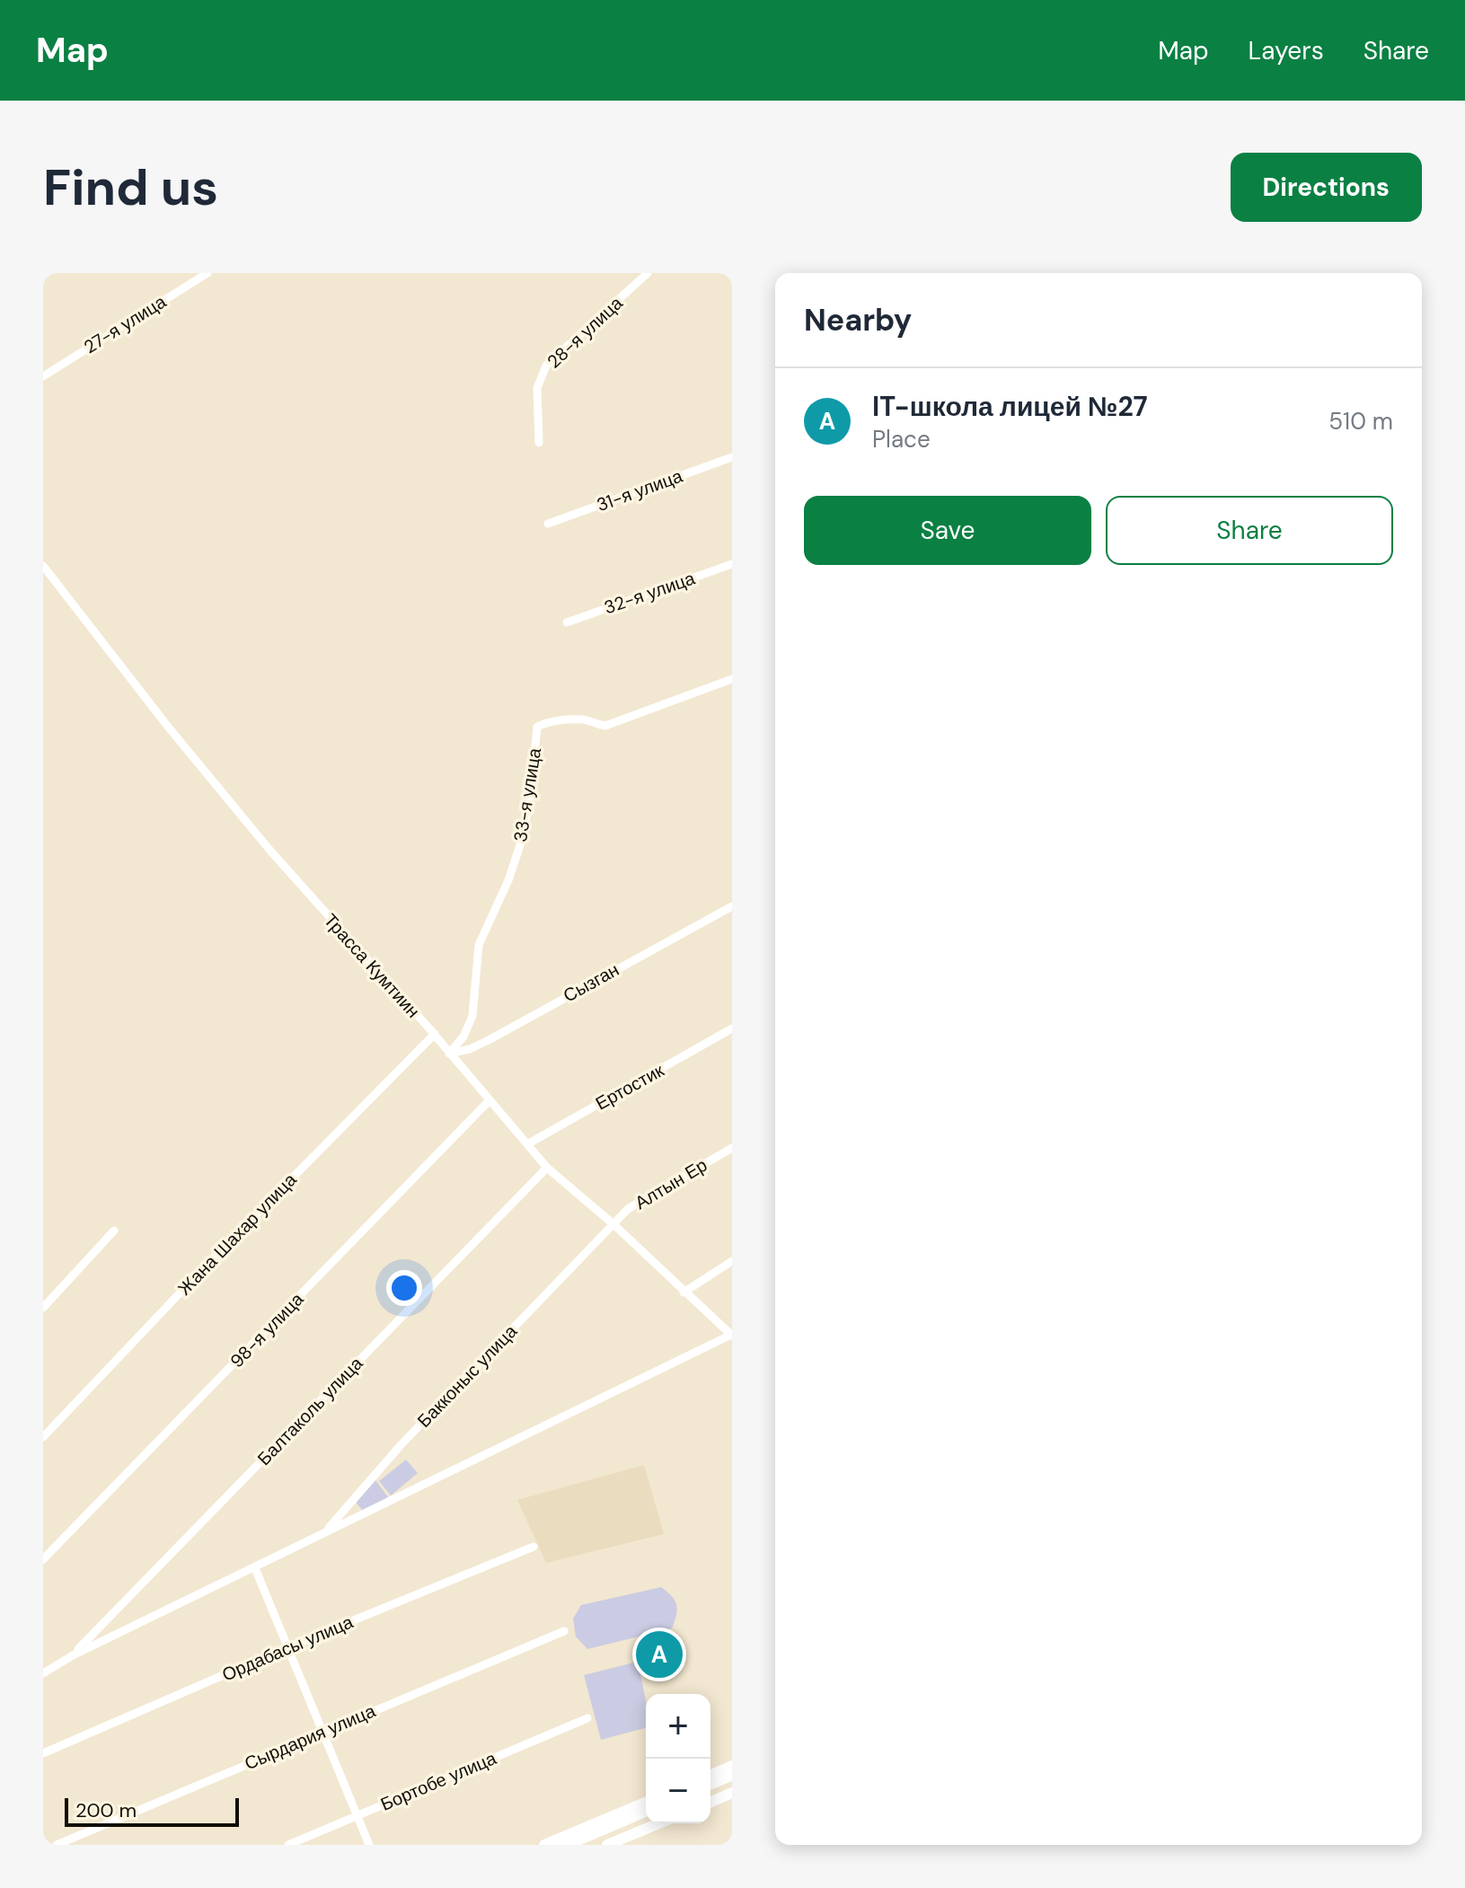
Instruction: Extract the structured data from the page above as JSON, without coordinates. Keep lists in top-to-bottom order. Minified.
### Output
{"streets":{"street":["27-я улица","28-я улица","31-я улица","32-я улица","33-я улица","Трасса Кумтиин","Сызган","Ертостик","Алтын Ер","Жана Шахар улица","98-я улица","Бакконыс улица","Балтаколь улица","Ордабасы улица","Сырдария улица","Бортобе улица"]},"crossings":[["33-я улица","Трасса Кумтиин"],["33-я улица","Сызган"],["Трасса Кумтиин","Сызган"],["Трасса Кумтиин","Ертостик"],["Трасса Кумтиин","Алтын Ер"],["Трасса Кумтиин","Жана Шахар улица"],["Трасса Кумтиин","98-я улица"],["Трасса Кумтиин","Бакконыс улица"],["Трасса Кумтиин","Балтаколь улица"],["Алтын Ер","Бакконыс улица"]],"scale_bar":"200 m","page":{"header":"Map","nav":["Map","Layers","Share"],"buttons":["Directions",["Save","Share"]],"title":"Find us","heading":"Nearby","list":[{"mark":"A","name":"IT-школа лицей №27","note":"Place","value":"510 m"}],"pins":"A","map_buttons":["+","−"],"scale":"200 m"}}
